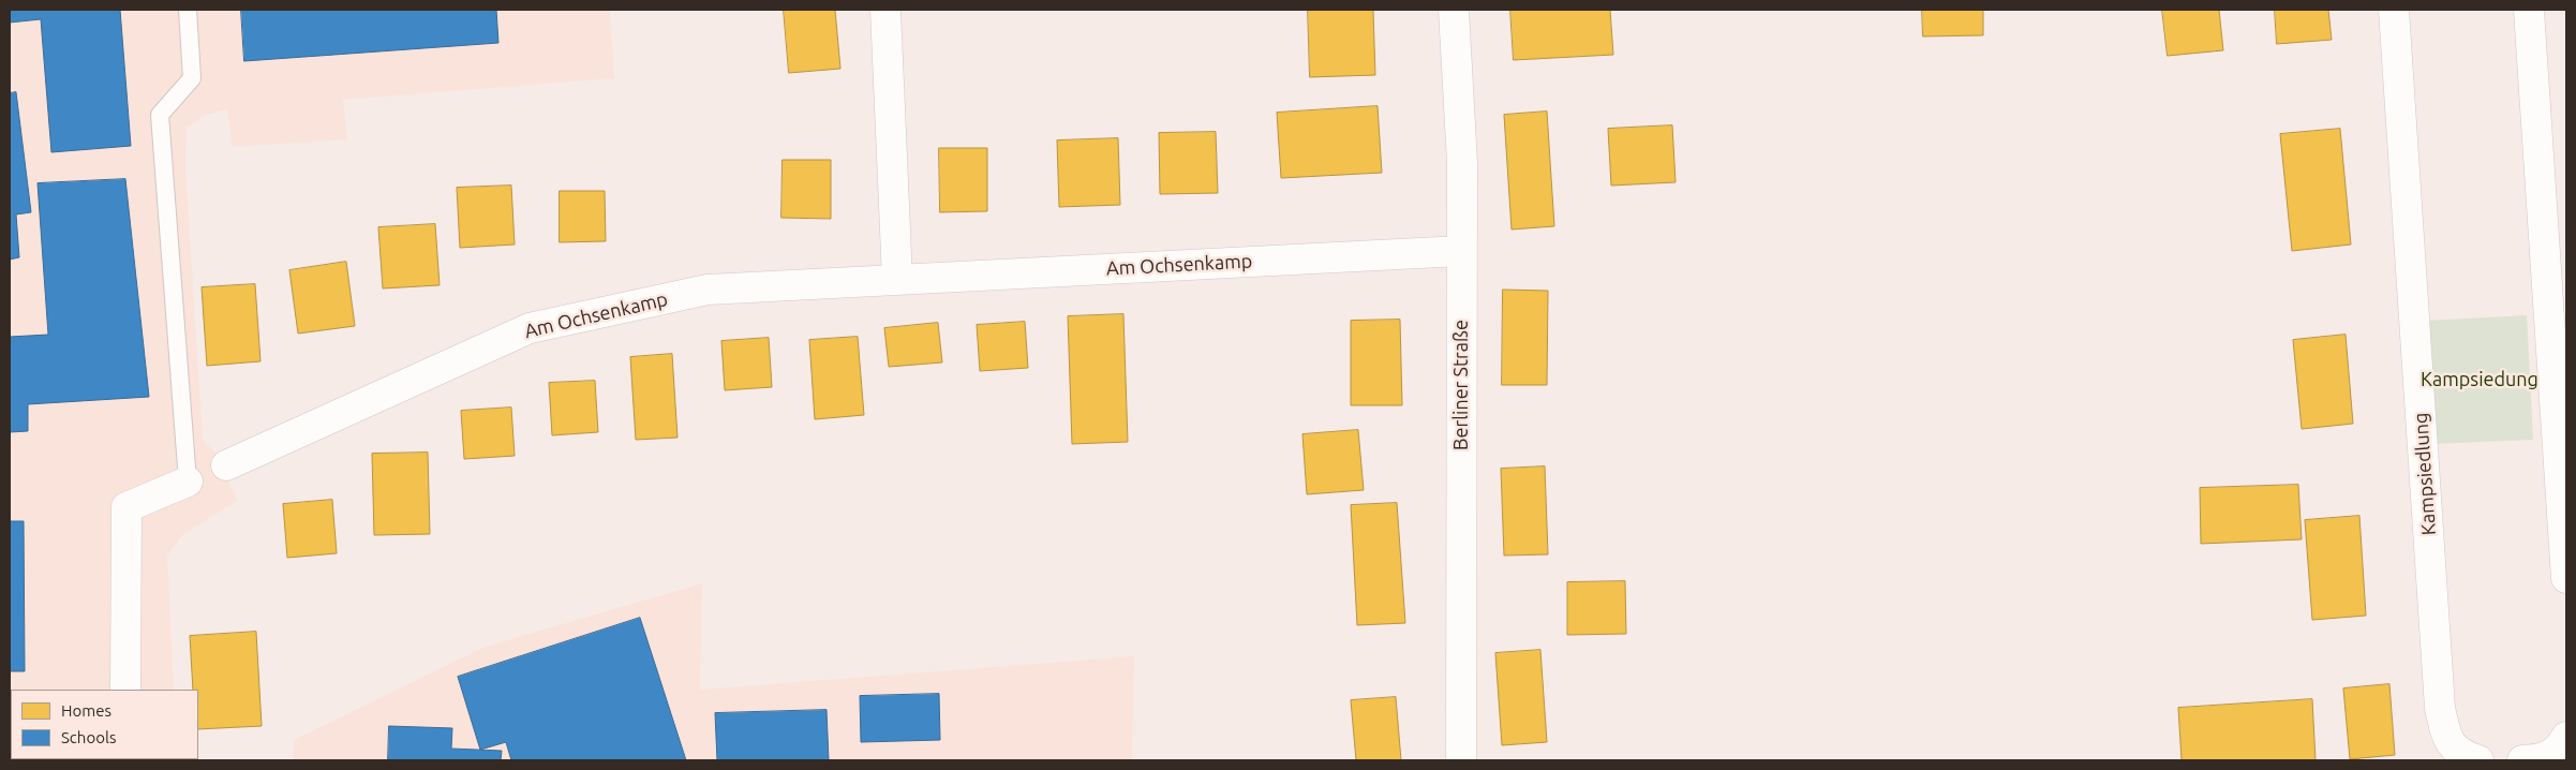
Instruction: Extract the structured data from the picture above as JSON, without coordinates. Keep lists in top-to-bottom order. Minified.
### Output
{"streets":{"street":["Am Ochsenkamp","Berliner Straße","Kampsiedlung"]},"crossings":[["Am Ochsenkamp","Berliner Straße"]],"parks":["Kampsiedung"],"legend":["Homes","Schools"]}
